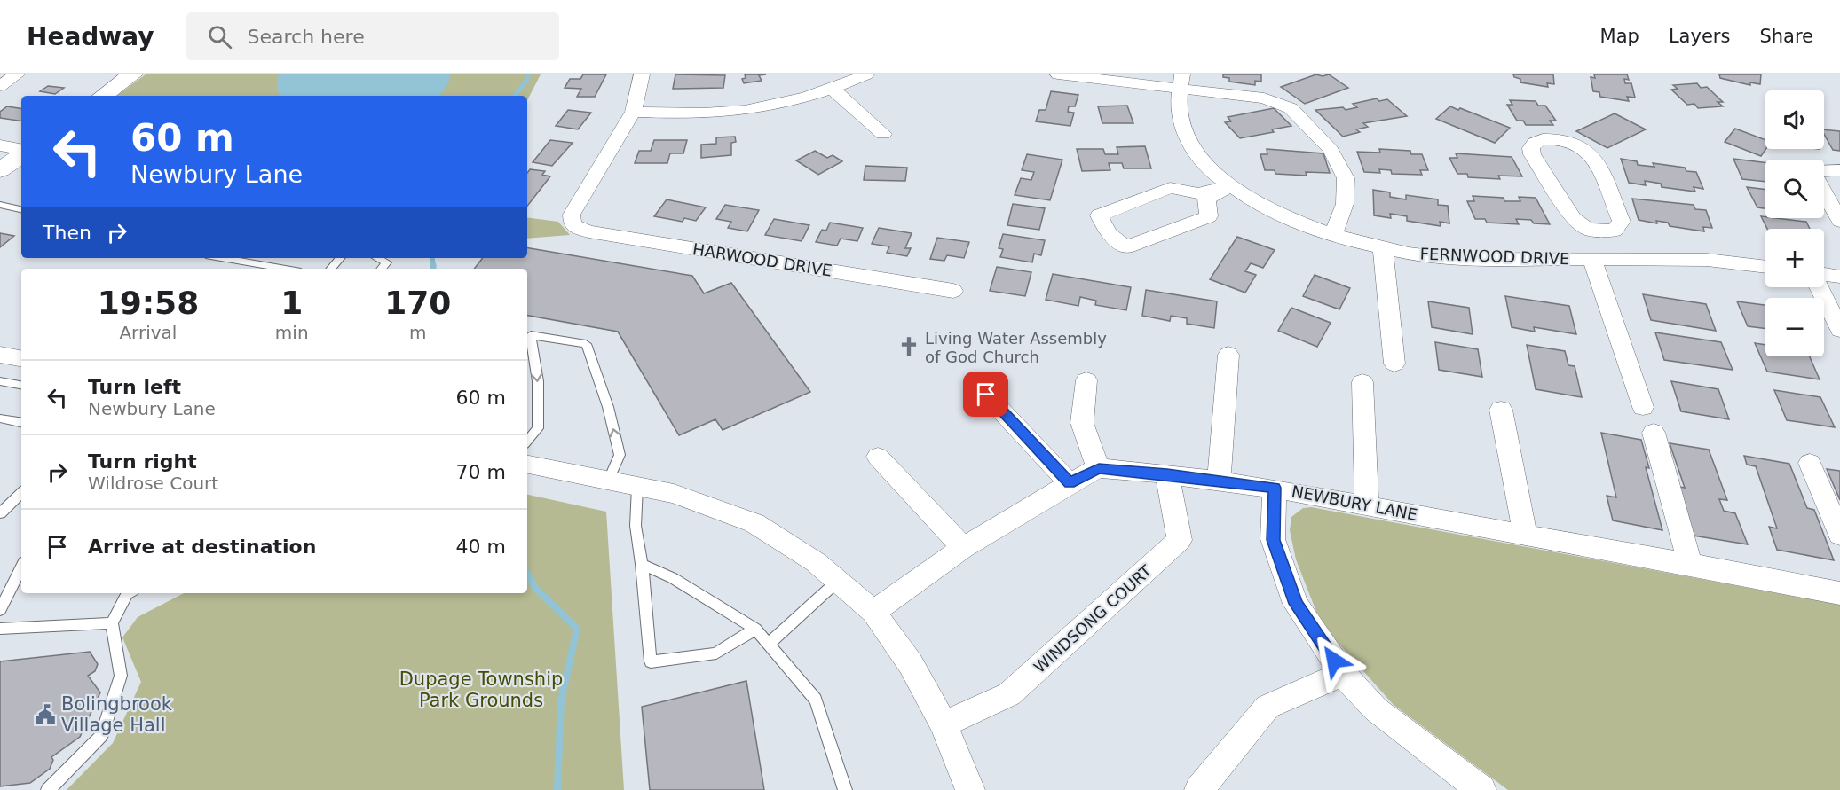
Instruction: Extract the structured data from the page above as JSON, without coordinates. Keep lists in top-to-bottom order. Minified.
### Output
{"streets":{"street":["FERNWOOD DRIVE","HARWOOD DRIVE","NEWBURY LANE","WINDSONG COURT"]},"crossings":[["NEWBURY LANE","WINDSONG COURT"]],"parks":["Dupage Township Park Grounds"],"places":{"church":["Living Water Assembly of God Church"],"public building":["Bolingbrook Village Hall"]},"page":{"header":"Headway","search":"Search here","nav":["Map","Layers","Share"],"map_buttons":["+","−"],"turn":["60 m","Newbury Lane"],"then":"Then","eta":["19:58","Arrival","1","min","170","m"],"list":[{"name":"Turn left","note":"Newbury Lane","value":"60 m"},{"name":"Turn right","note":"Wildrose Court","value":"70 m"},{"name":"Arrive at destination","value":"40 m"}]}}
